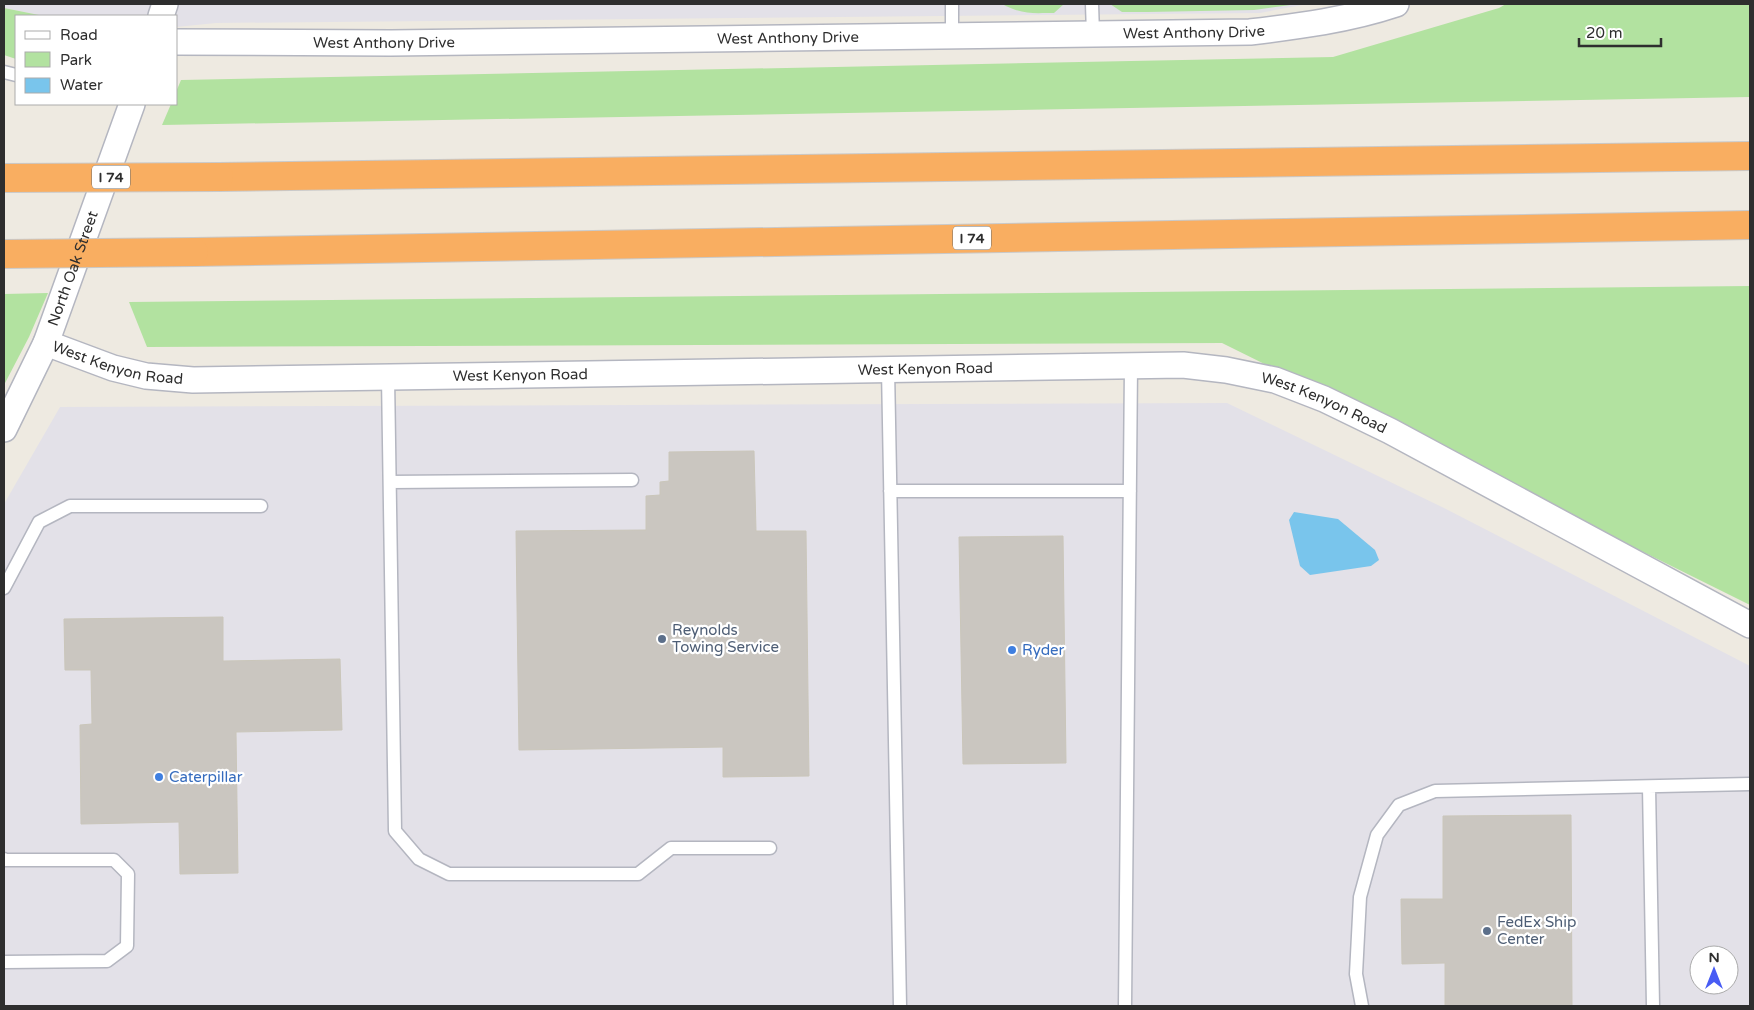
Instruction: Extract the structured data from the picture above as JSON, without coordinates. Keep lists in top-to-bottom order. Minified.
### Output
{"streets":{"highway":["I 74"],"street":["West Anthony Drive","North Oak Street","West Kenyon Road"]},"crossings":[["North Oak Street","West Kenyon Road"]],"places":["Reynolds Towing Service","Ryder","Caterpillar","FedEx Ship Center"],"legend":["Road","Park","Water"],"scale_bar":"20 m","north":"top"}
